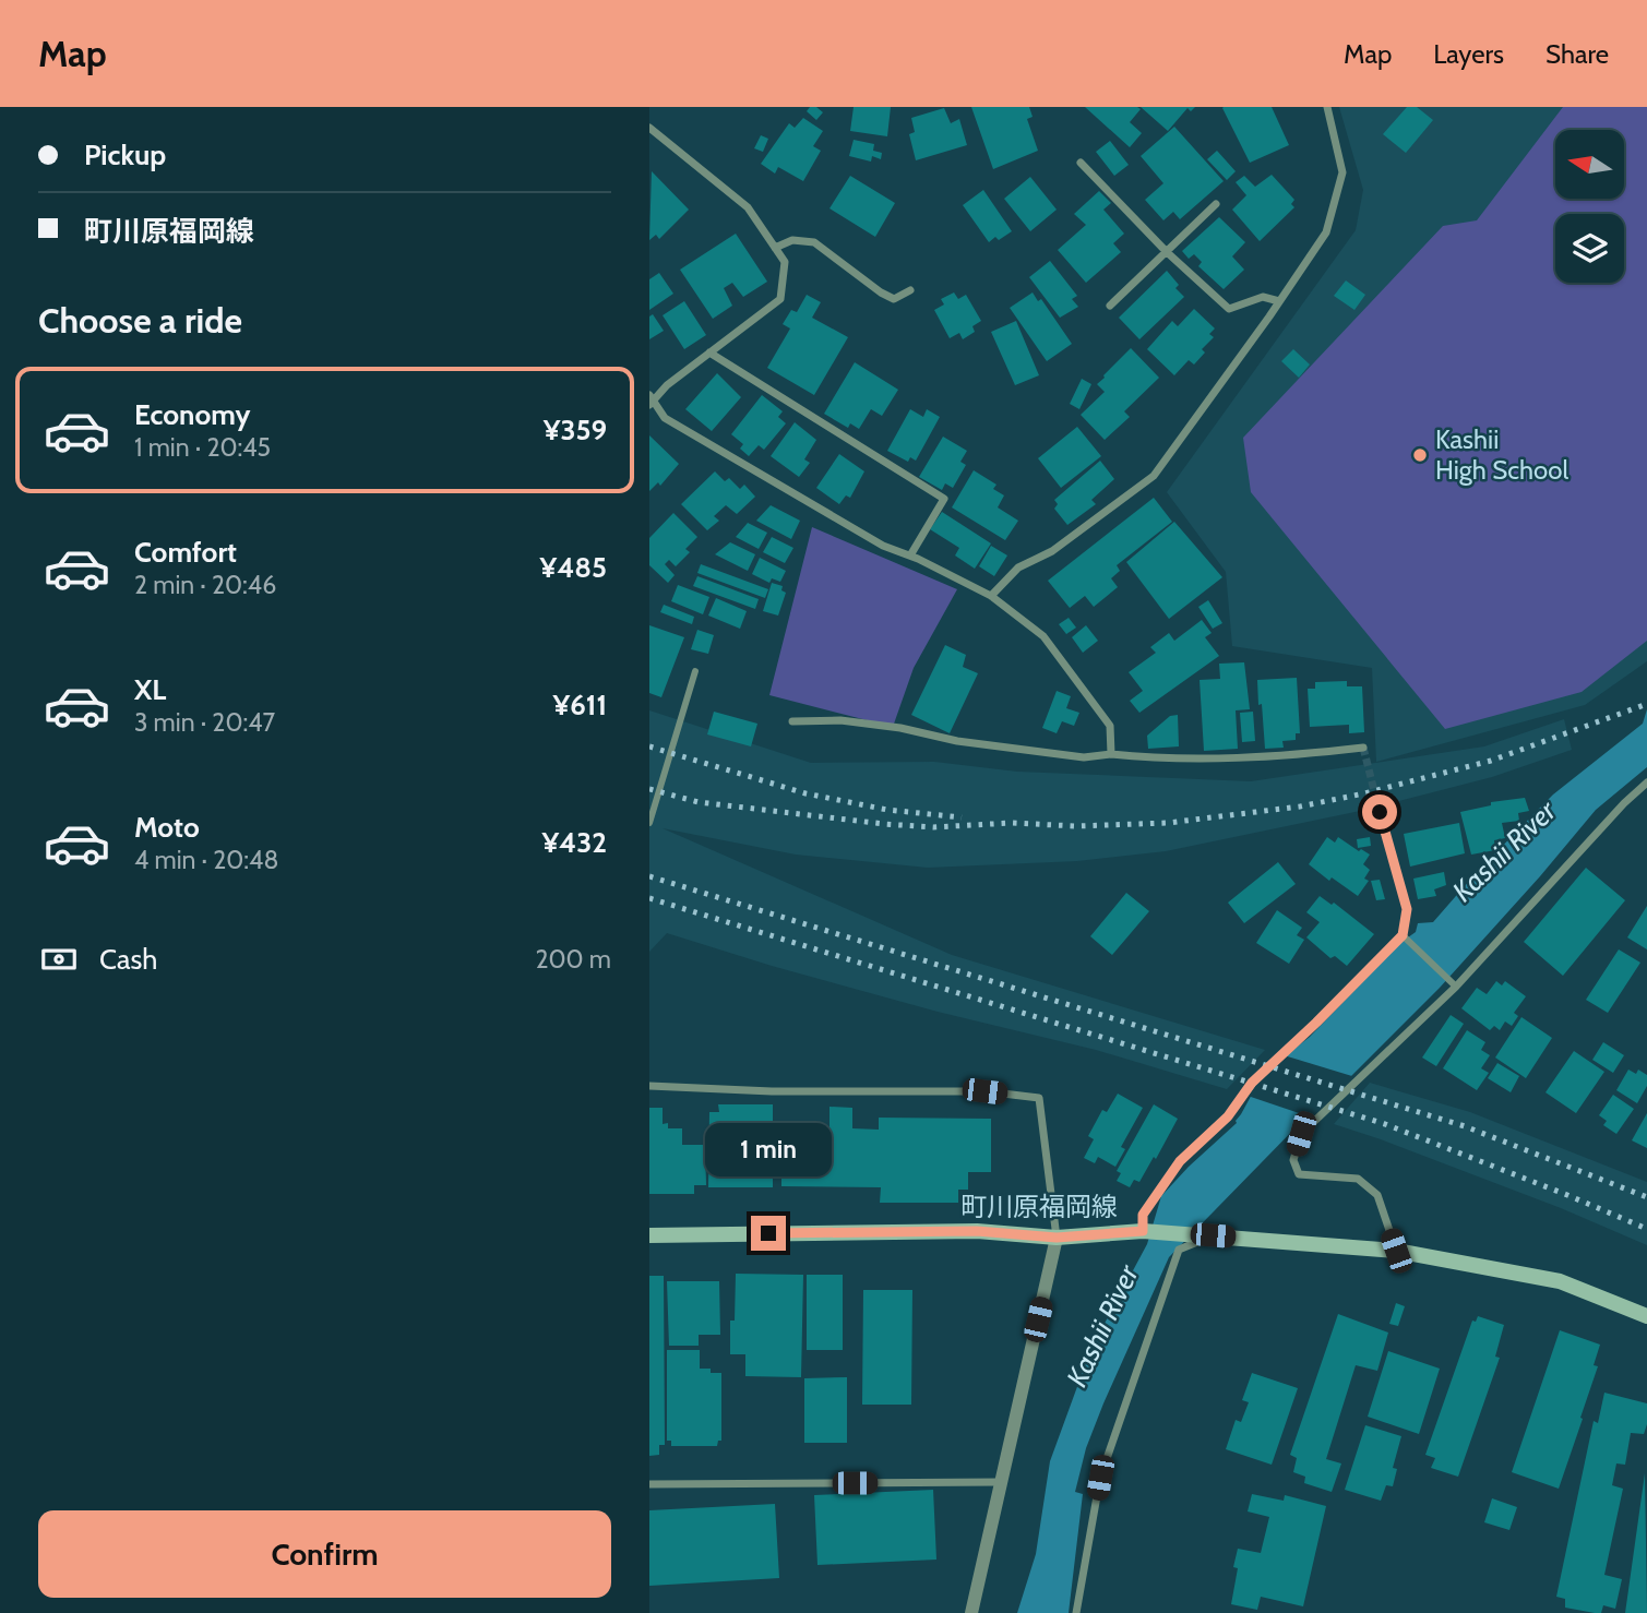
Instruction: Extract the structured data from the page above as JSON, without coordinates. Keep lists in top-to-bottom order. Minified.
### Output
{"streets":{"main road":["町川原福岡線"]},"water":["Kashii River"],"places":["Kashii High School"],"north":"left","page":{"header":"Map","nav":["Map","Layers","Share"],"banner":["Pickup","町川原福岡線"],"heading":"Choose a ride","list":[{"name":"Economy","note":"1 min · 20:45","value":"¥359"},{"name":"Comfort","note":"2 min · 20:46","value":"¥485"},{"name":"XL","note":"3 min · 20:47","value":"¥611"},{"name":"Moto","note":"4 min · 20:48","value":"¥432"}],"pay":["Cash","200 m"],"bubble":"1 min","buttons":"Confirm"}}
